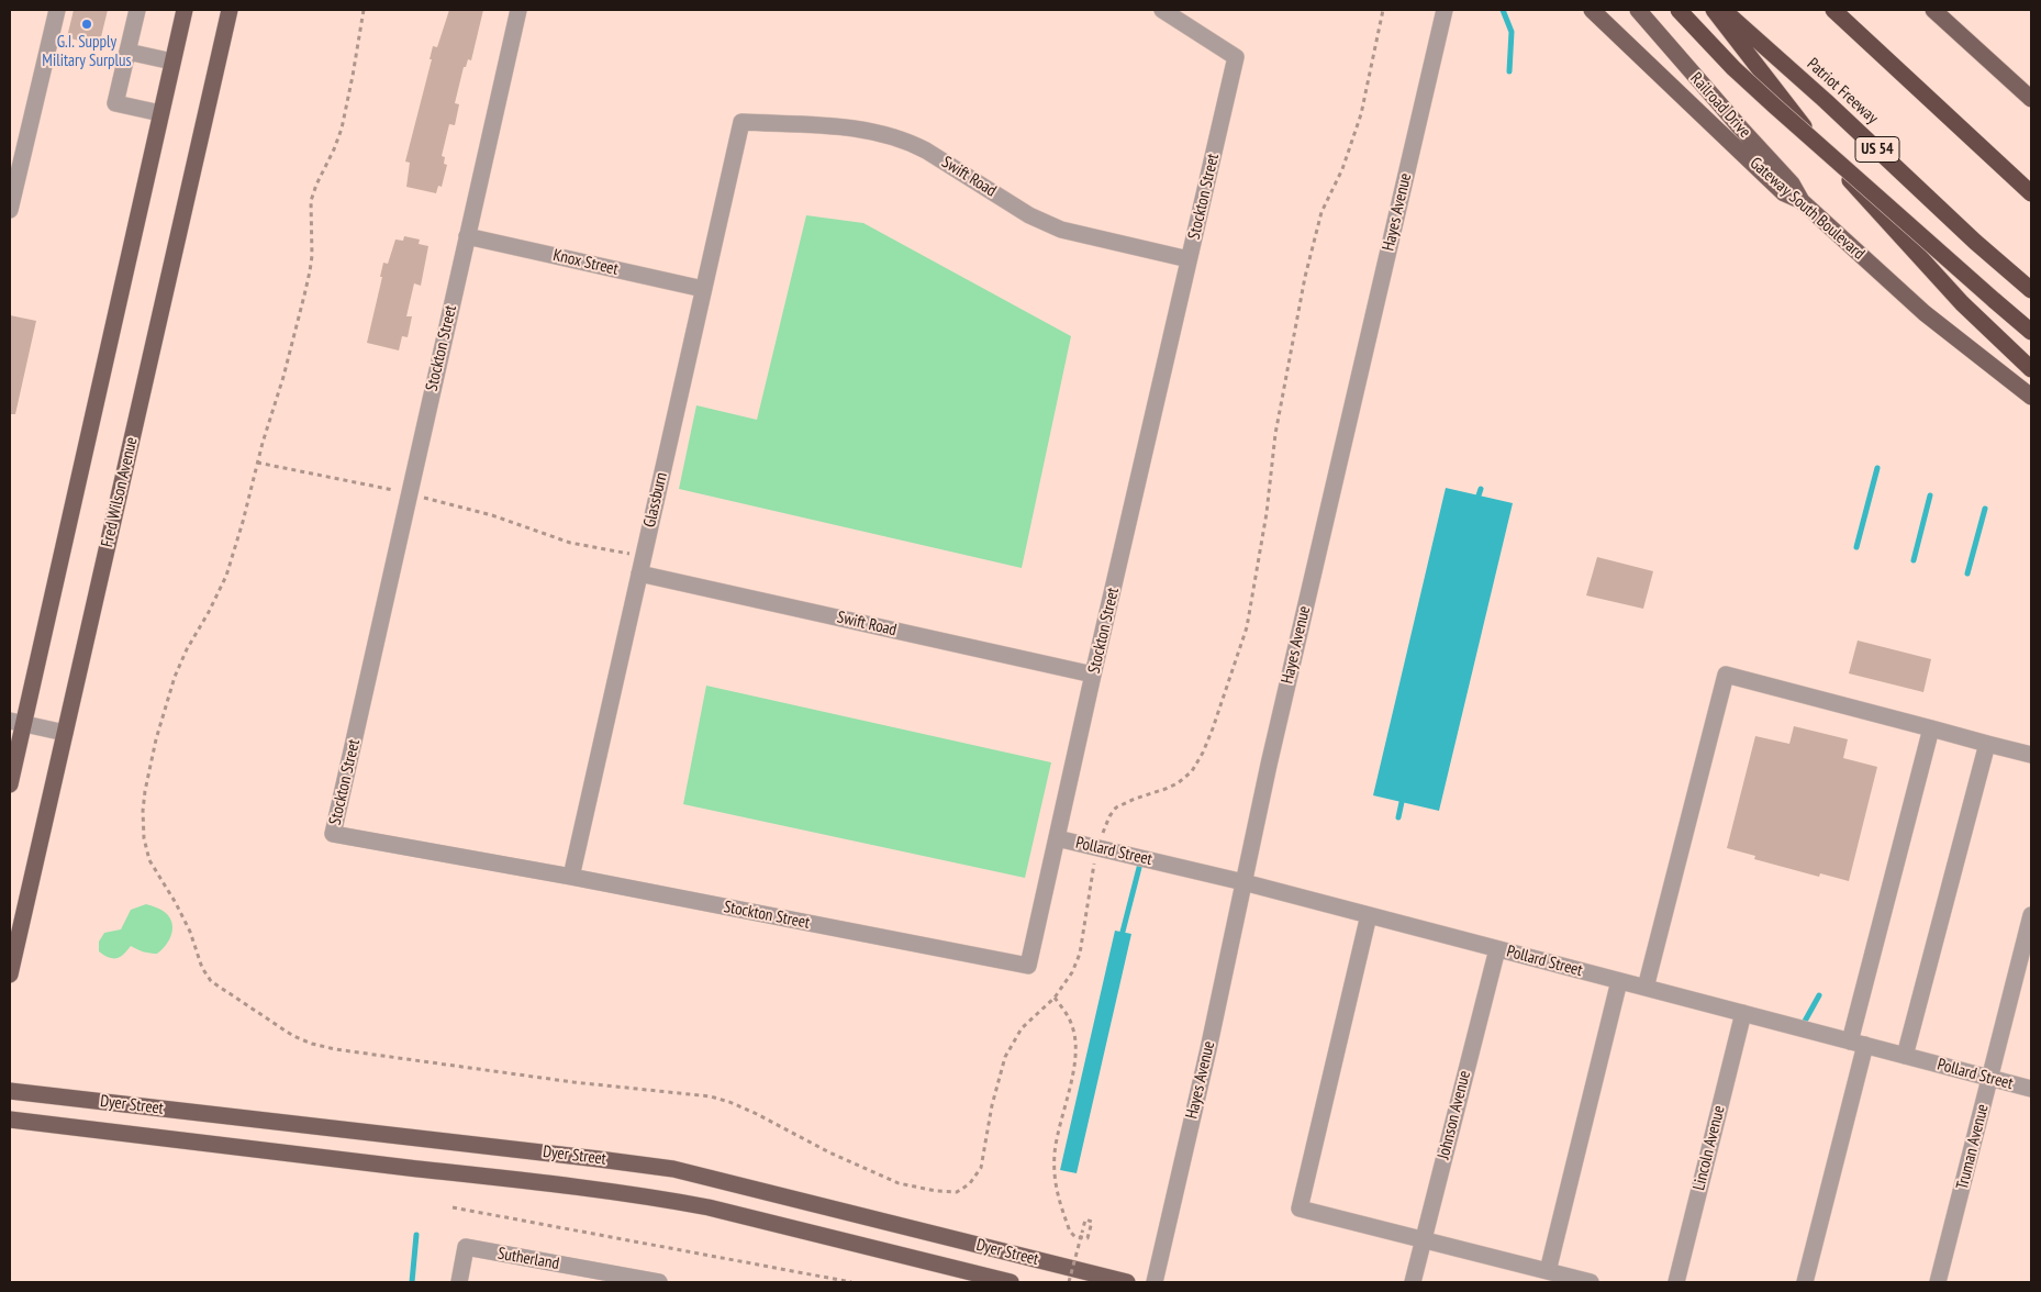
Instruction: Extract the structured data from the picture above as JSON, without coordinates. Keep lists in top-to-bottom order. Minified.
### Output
{"streets":{"highway":["Patriot Freeway","US 54"],"main road":["Railroad Drive","Gateway South Boulevard","Fred Wilson Avenue","Dyer Street"],"street":["Swift Road","Stockton Street","Hayes Avenue","Knox Street","Glassburn","Pollard Street","Johnson Avenue","Truman Avenue","Lincoln Avenue","Sutherland"]},"crossings":[["Railroad Drive","Gateway South Boulevard"],["Swift Road","Stockton Street"],["Swift Road","Glassburn"],["Stockton Street","Knox Street"],["Stockton Street","Glassburn"],["Stockton Street","Pollard Street"],["Hayes Avenue","Pollard Street"],["Knox Street","Glassburn"],["Pollard Street","Johnson Avenue"],["Pollard Street","Truman Avenue"],["Pollard Street","Lincoln Avenue"]],"places":["G.I. Supply Military Surplus"]}
